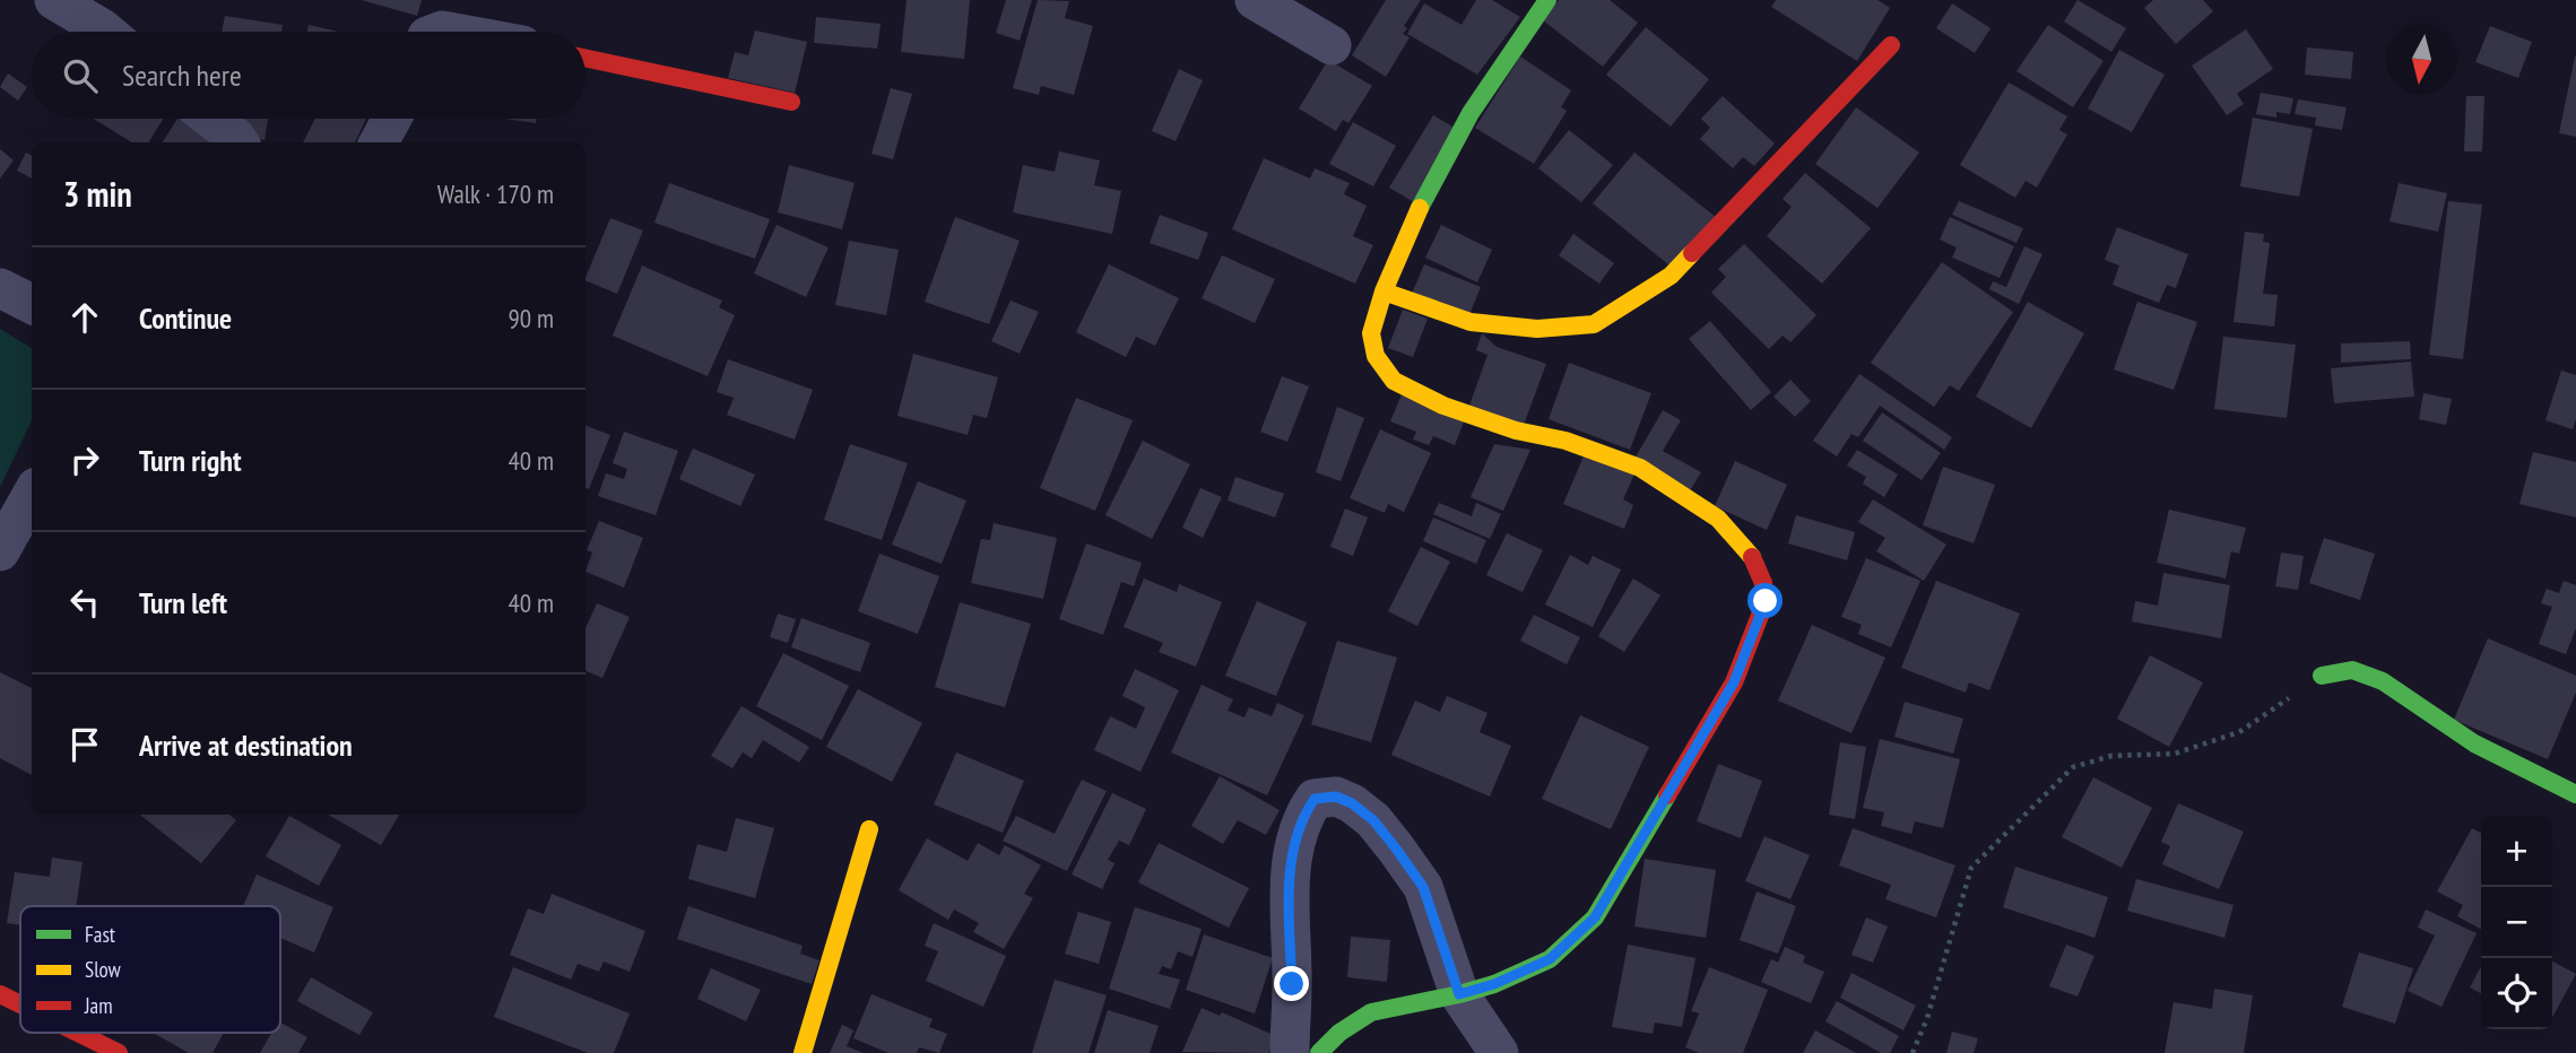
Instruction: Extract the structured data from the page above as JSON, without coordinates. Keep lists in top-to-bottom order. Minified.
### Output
{"legend":["Fast","Slow","Jam"],"north":"bottom","page":{"search":"Search here","heading":["3 min","Walk · 170 m"],"list":[["Continue","90 m"],["Turn right","40 m"],["Turn left","40 m"],"Arrive at destination"],"map_buttons":["+","−"]}}
